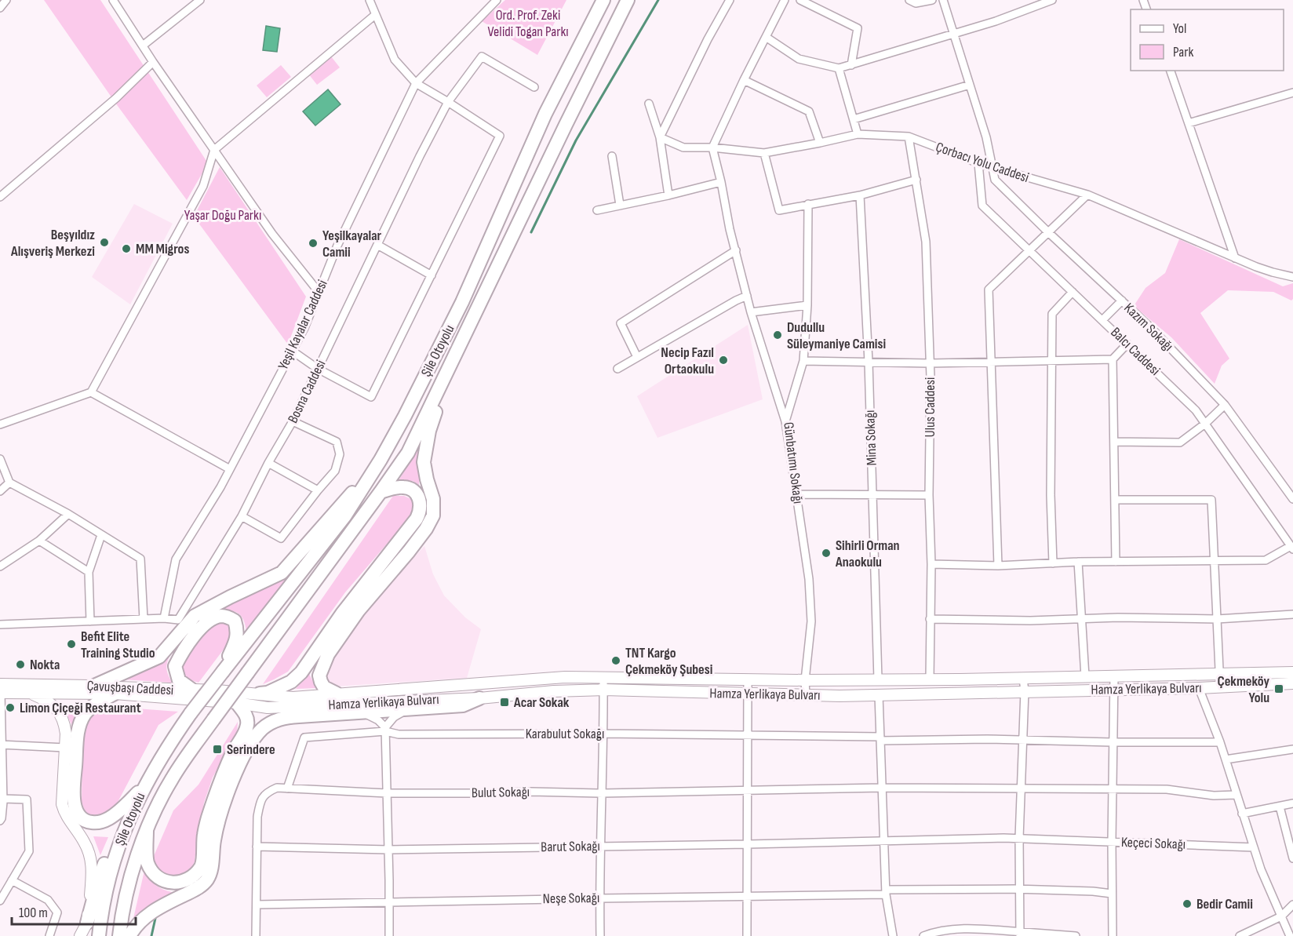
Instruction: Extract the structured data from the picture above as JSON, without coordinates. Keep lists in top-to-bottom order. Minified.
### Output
{"streets":{"highway":["Şile Otoyolu"],"main road":["Çavuşbaşı Caddesi","Hamza Yerlikaya Bulvarı"],"street":["Çorbacı Yolu Caddesi","Yeşil Kayalar Caddesi","Kazım Sokağı","Balcı Caddesi","Bosna Caddesi","Ulus Caddesi","Mina Sokağı","Günbatımı Sokağı","Karabulut Sokağı","Bulut Sokağı","Keçeci Sokağı","Barut Sokağı","Neşe Sokağı"]},"crossings":[["Çorbacı Yolu Caddesi","Kazım Sokağı"],["Çorbacı Yolu Caddesi","Balcı Caddesi"],["Çorbacı Yolu Caddesi","Ulus Caddesi"],["Yeşil Kayalar Caddesi","Bosna Caddesi"],["Ulus Caddesi","Hamza Yerlikaya Bulvarı"],["Mina Sokağı","Hamza Yerlikaya Bulvarı"],["Günbatımı Sokağı","Hamza Yerlikaya Bulvarı"],["Çavuşbaşı Caddesi","Hamza Yerlikaya Bulvarı"],["Karabulut Sokağı","Bulut Sokağı"],["Bulut Sokağı","Barut Sokağı"],["Bulut Sokağı","Neşe Sokağı"],["Keçeci Sokağı","Barut Sokağı"]],"parks":["Ord. Prof. Zeki Velidi Togan Parkı","Yaşar Doğu Parkı"],"places":{"other":["Beşyıldız Alışveriş Merkezi","Yeşilkayalar Camii","MM Migros","Dudullu Süleymaniye Camisi","Necip Fazıl Ortaokulu","Sihirli Orman Anaokulu","Befit Elite Training Studio","TNT Kargo Çekmeköy Şubesi","Nokta","Limon Çiçeği Restaurant","Bedir Camii"],"transit":["Çekmeköy Yolu","Acar Sokak","Serindere"]},"legend":["Yol","Park"],"scale_bar":"100 m"}
